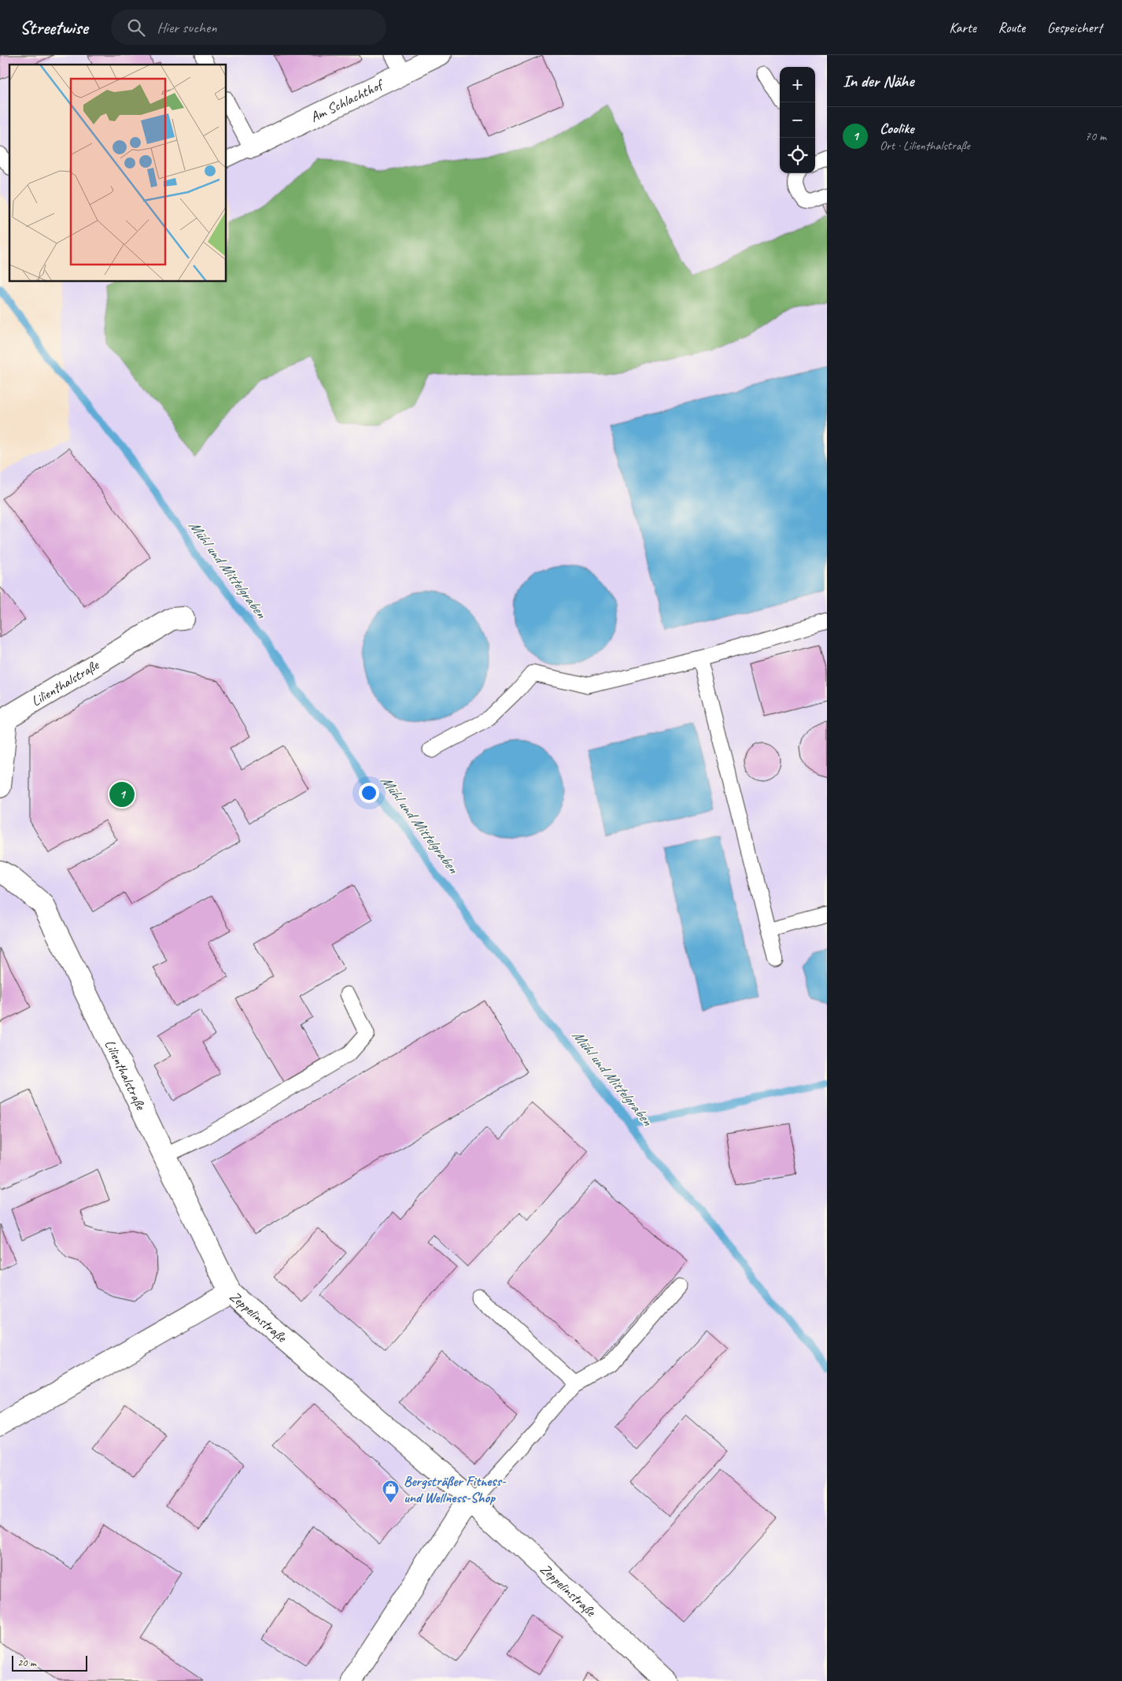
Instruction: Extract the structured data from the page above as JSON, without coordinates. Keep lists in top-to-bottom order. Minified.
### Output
{"streets":{"street":["Am Schlachthof","Lilienthalstraße","Zeppelinstraße"]},"crossings":[["Lilienthalstraße","Zeppelinstraße"]],"water":["Mühl und Mittelgraben"],"places":{"shop":["Bergsträßer Fitness- und Wellness-Shop"]},"scale_bar":"20 m","page":{"header":"Streetwise","search":"Hier suchen","nav":["Karte","Route","Gespeichert"],"heading":"In der Nähe","map_buttons":["+","−"],"list":[{"mark":"1","name":"Coolike","note":"Ort · Lilienthalstraße","value":"70 m"}],"pins":"1","scale":"20 m"}}
